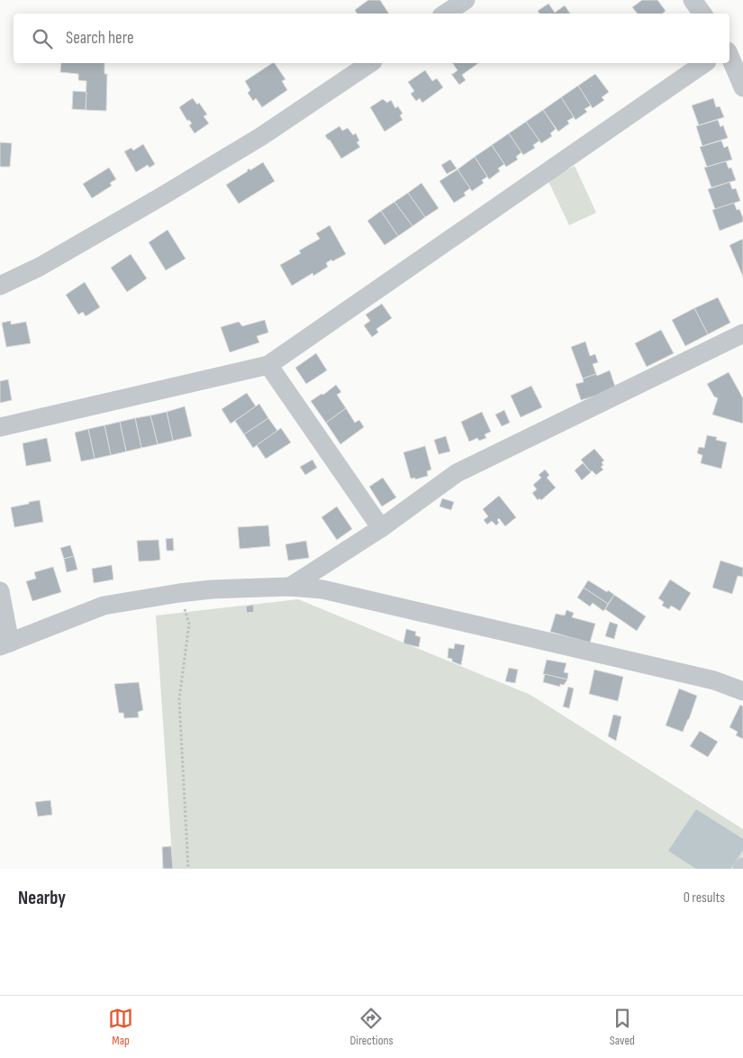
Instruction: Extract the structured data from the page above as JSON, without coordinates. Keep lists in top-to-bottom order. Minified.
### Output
{"page":{"search":"Search here","heading":["Nearby","0 results"],"nav":["Map","Directions","Saved"]}}
